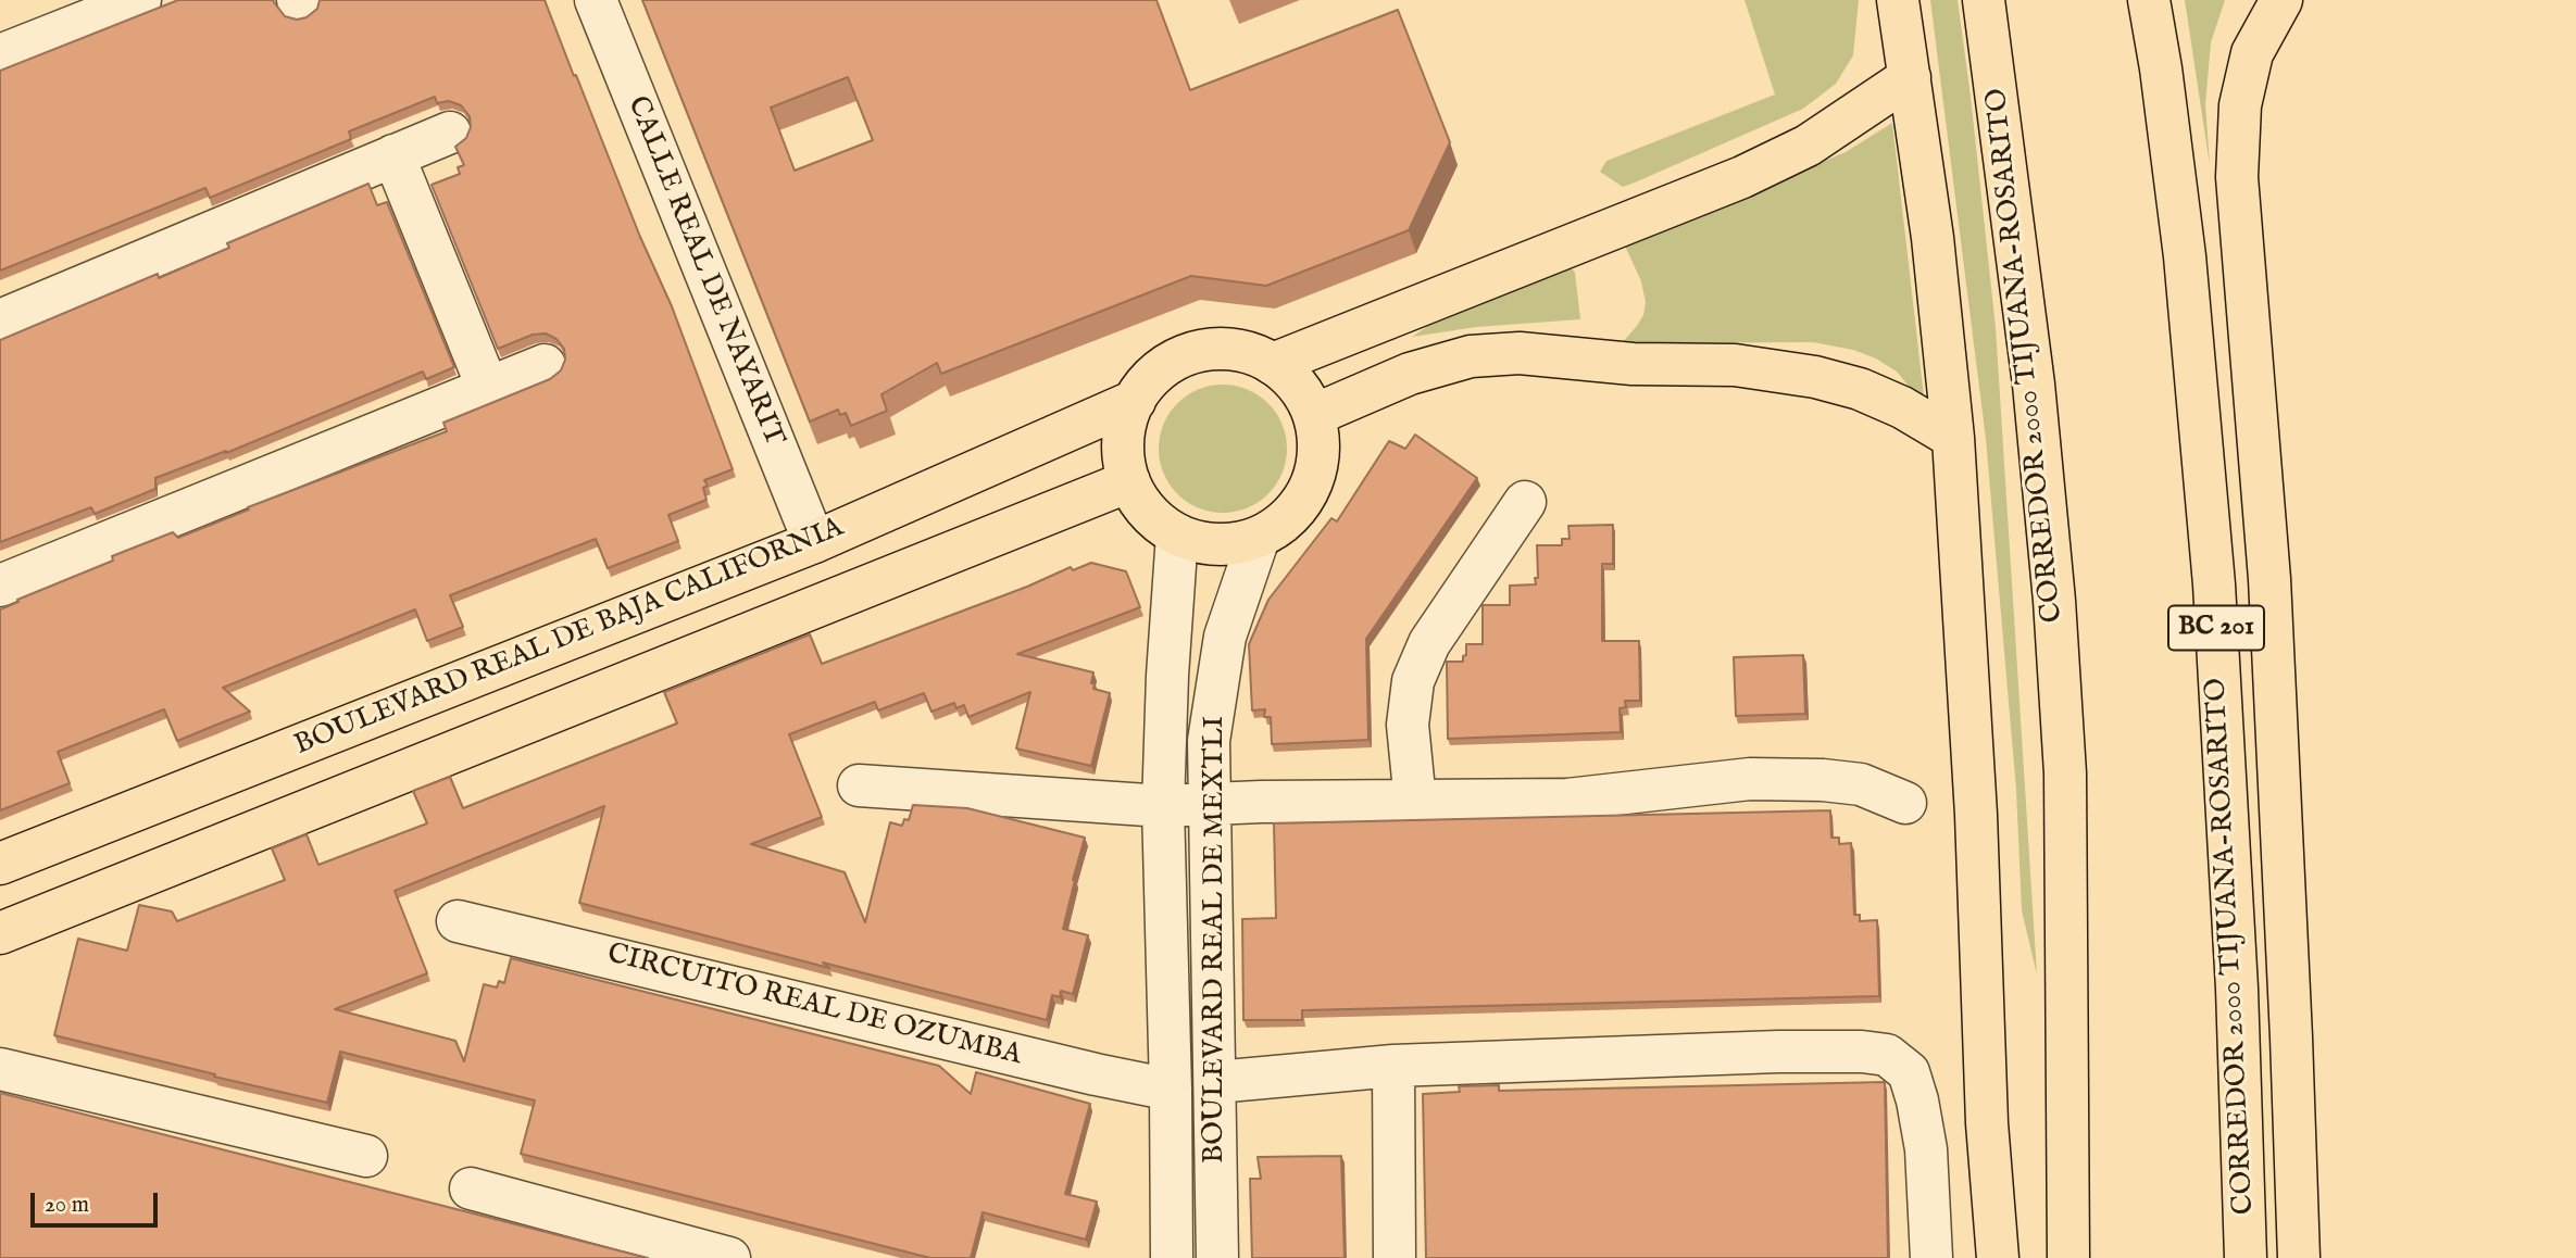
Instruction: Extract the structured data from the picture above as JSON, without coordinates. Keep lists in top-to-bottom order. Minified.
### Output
{"streets":{"main road":["CORREDOR 2000 TIJUANA-ROSARITO","BC 201","BOULEVARD REAL DE BAJA CALIFORNIA"],"street":["CALLE REAL DE NAYARIT","BOULEVARD REAL DE MEXTLI","CIRCUITO REAL DE OZUMBA"]},"crossings":[["CALLE REAL DE NAYARIT","BOULEVARD REAL DE BAJA CALIFORNIA"],["BOULEVARD REAL DE BAJA CALIFORNIA","BOULEVARD REAL DE MEXTLI"],["BOULEVARD REAL DE MEXTLI","CIRCUITO REAL DE OZUMBA"]],"scale_bar":"20 m"}
